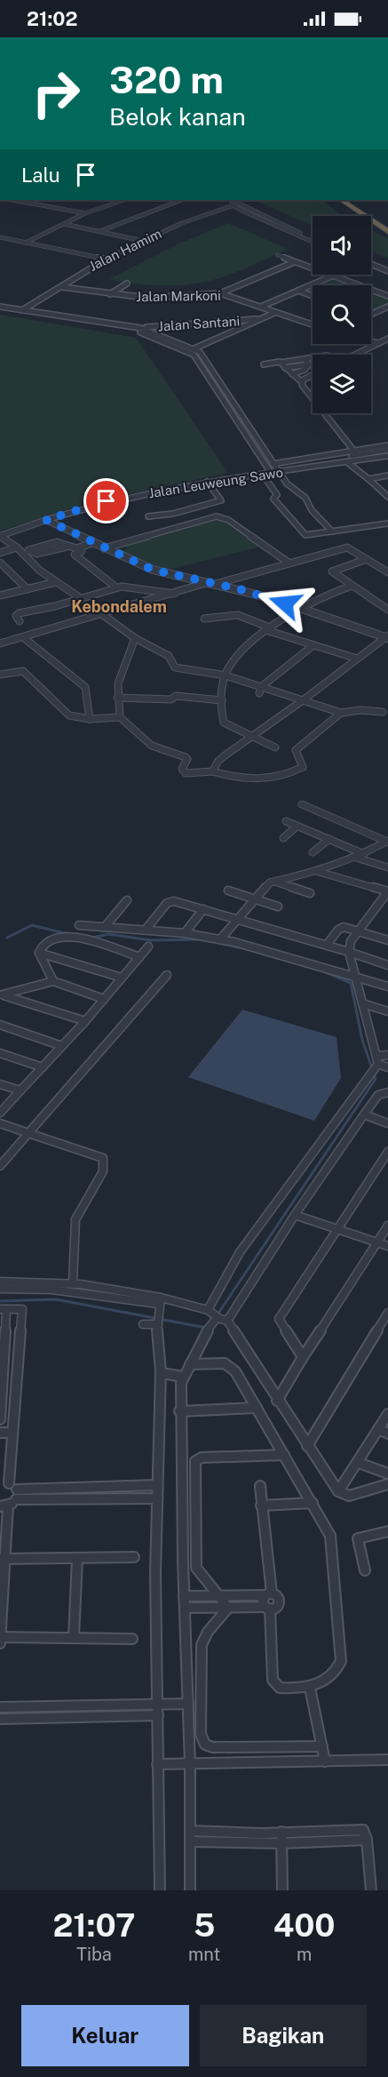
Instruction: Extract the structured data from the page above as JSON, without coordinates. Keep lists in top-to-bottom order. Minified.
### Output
{"streets":{"street":["Jalan Hamim","Jalan Markoni","Jalan Santani","Jalan Leuweung Sawo"]},"crossings":[["Jalan Hamim","Jalan Markoni"]],"districts":["Kebondalem"],"page":{"status":"21:02","turn":["320 m","Belok kanan"],"then":"Lalu","eta":["21:07","Tiba","5","mnt","400","m"],"buttons":["Keluar","Bagikan"]}}
